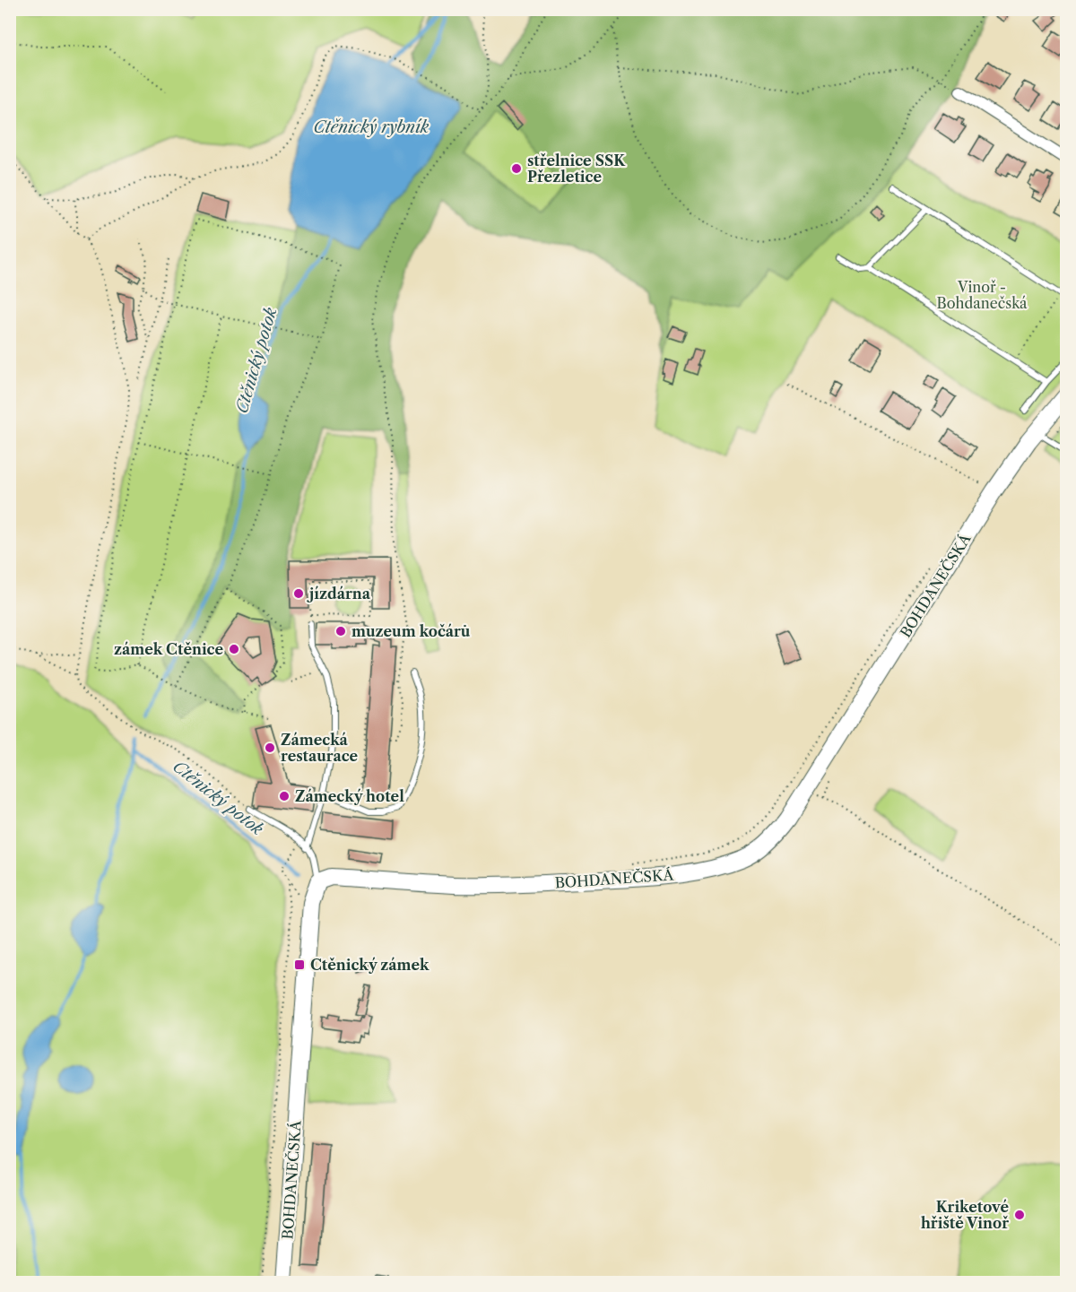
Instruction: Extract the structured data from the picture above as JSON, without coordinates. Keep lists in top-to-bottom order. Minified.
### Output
{"streets":{"street":["BOHDANEČSKÁ"]},"water":["Ctěnický rybník","Ctěnický potok"],"parks":["Vinoř - Bohdanečská"],"places":{"other":["střelnice SSK Přezletice","jízdárna","muzeum kočárů","zámek Ctěnice","Zámecká restaurace","Zámecký hotel","Kriketové hřiště Vinoř"],"transit":["Ctěnický zámek"]}}
